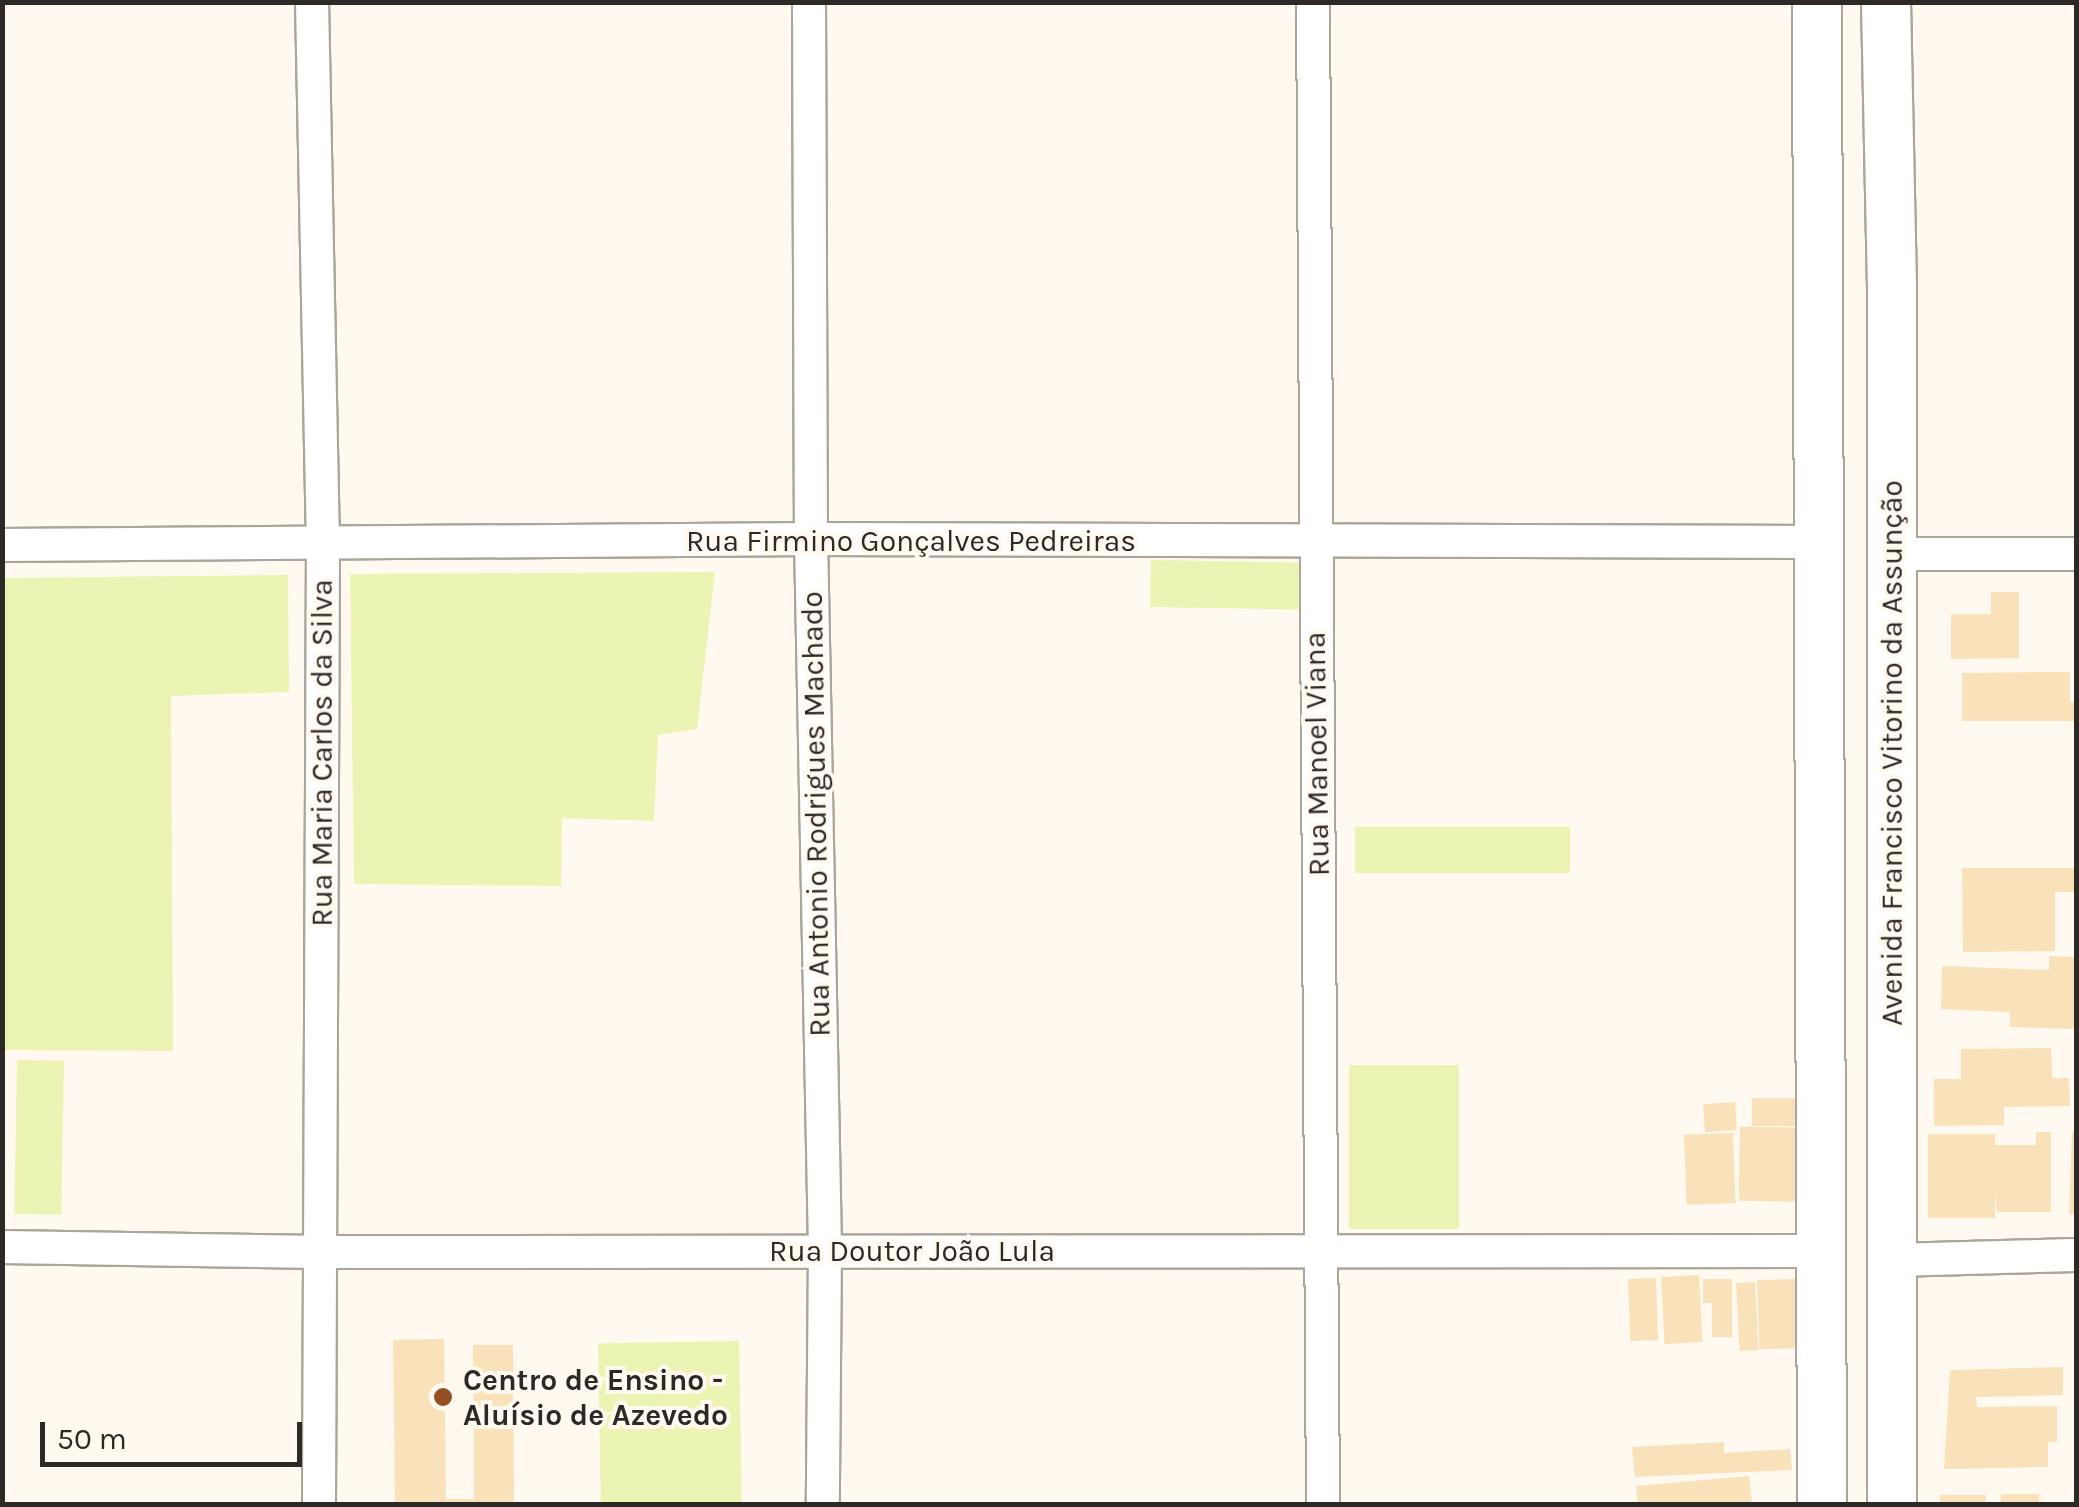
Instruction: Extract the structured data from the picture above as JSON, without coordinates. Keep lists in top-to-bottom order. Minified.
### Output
{"streets":{"main road":["Avenida Francisco Vitorino da Assunção"],"street":["Rua Firmino Gonçalves Pedreiras","Rua Maria Carlos da Silva","Rua Manoel Viana","Rua Antonio Rodrigues Machado","Rua Doutor João Lula"]},"crossings":[["Rua Firmino Gonçalves Pedreiras","Rua Maria Carlos da Silva"],["Rua Firmino Gonçalves Pedreiras","Rua Manoel Viana"],["Rua Firmino Gonçalves Pedreiras","Rua Antonio Rodrigues Machado"],["Rua Maria Carlos da Silva","Rua Doutor João Lula"],["Rua Manoel Viana","Rua Doutor João Lula"],["Rua Antonio Rodrigues Machado","Rua Doutor João Lula"]],"places":["Centro de Ensino - Aluísio de Azevedo"],"scale_bar":"50 m"}
